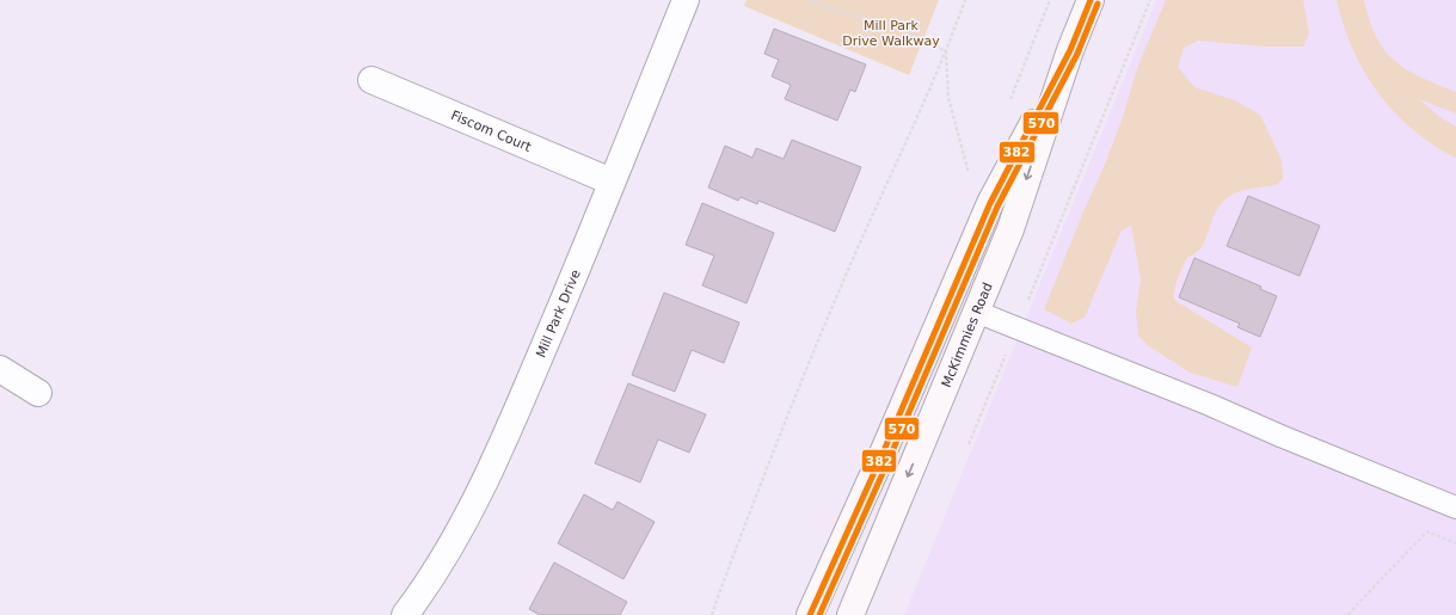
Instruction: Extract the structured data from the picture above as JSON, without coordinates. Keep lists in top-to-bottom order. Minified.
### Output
{"streets":{"main road":["McKimmies Road"],"street":["Fiscom Court","Mill Park Drive"]},"crossings":[["Fiscom Court","Mill Park Drive"]],"parks":["Mill Park Drive Walkway"],"lines":["transit line 382","transit line 570"]}
